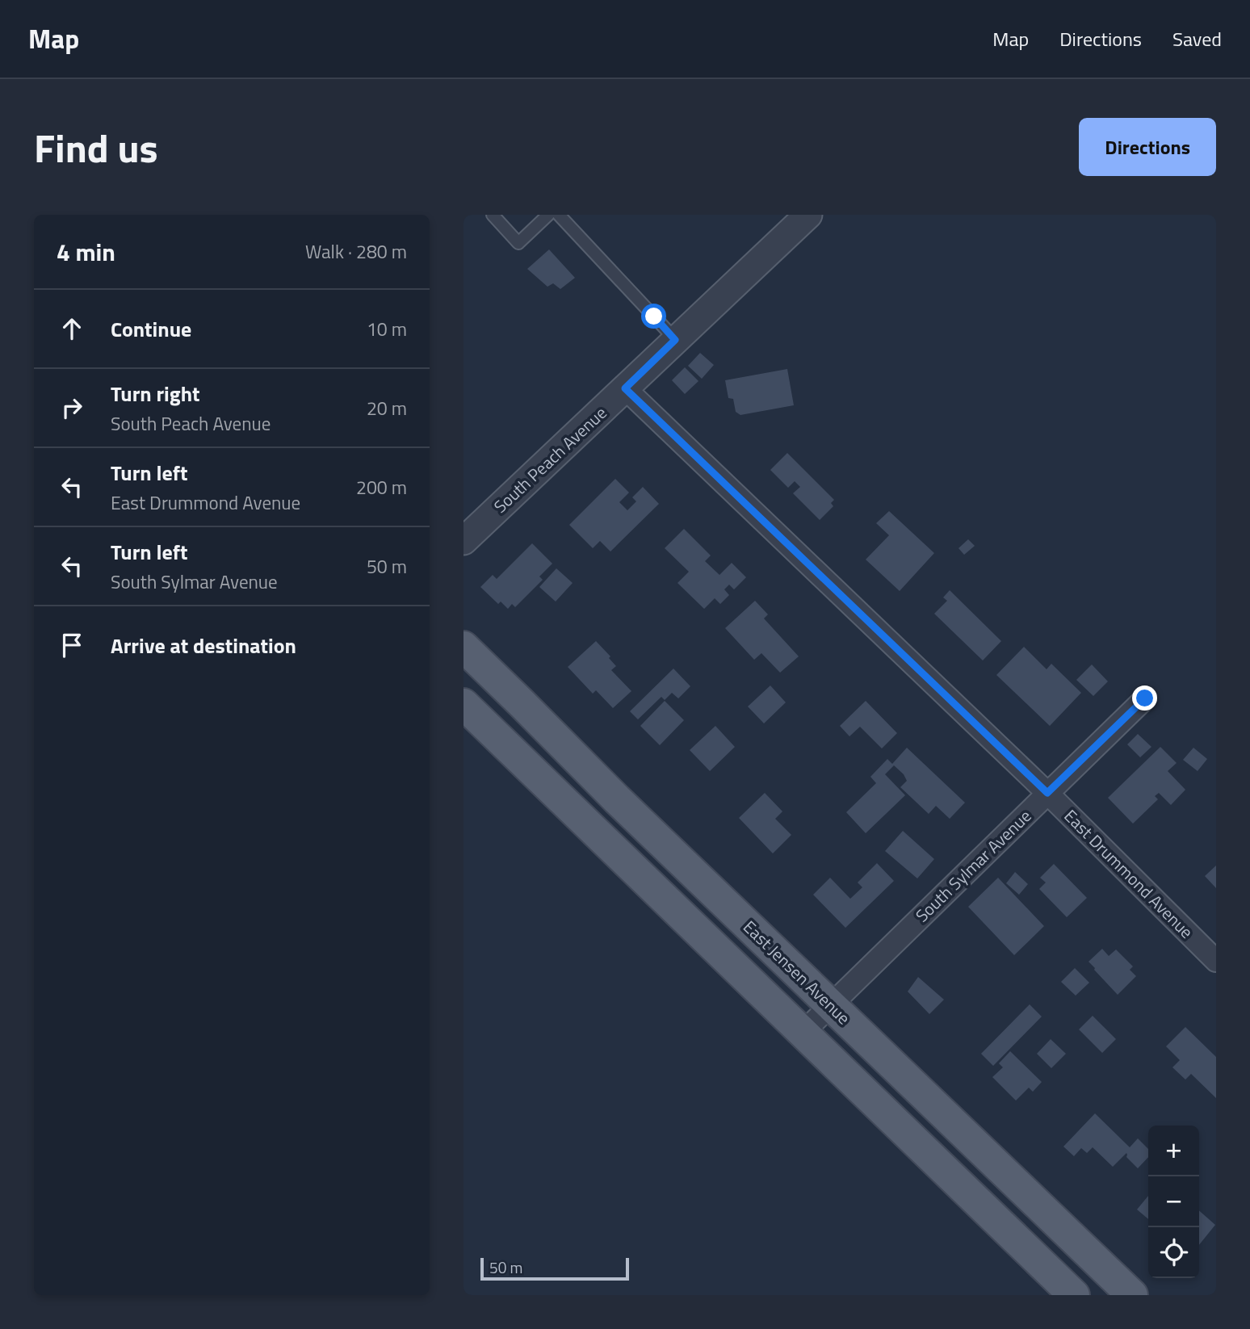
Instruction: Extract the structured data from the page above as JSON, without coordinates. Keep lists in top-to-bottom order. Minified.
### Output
{"streets":{"main road":["East Jensen Avenue"],"street":["South Peach Avenue","South Sylmar Avenue","East Drummond Avenue"]},"crossings":[["South Peach Avenue","East Drummond Avenue"],["South Sylmar Avenue","East Drummond Avenue"],["South Sylmar Avenue","East Jensen Avenue"]],"scale_bar":"50 m","page":{"header":"Map","nav":["Map","Directions","Saved"],"title":"Find us","buttons":"Directions","heading":["4 min","Walk · 280 m"],"list":[["Continue","10 m"],["Turn right","South Peach Avenue","20 m"],["Turn left","East Drummond Avenue","200 m"],["Turn left","South Sylmar Avenue","50 m"],"Arrive at destination"],"map_buttons":["+","−"],"scale":"50 m"}}
